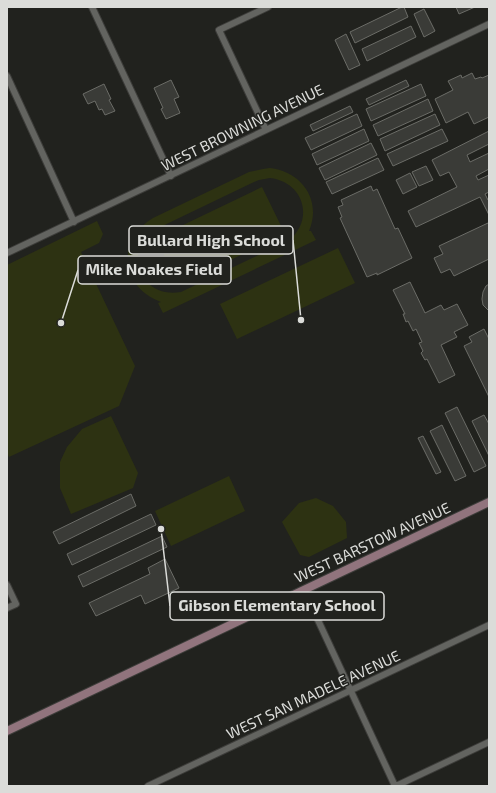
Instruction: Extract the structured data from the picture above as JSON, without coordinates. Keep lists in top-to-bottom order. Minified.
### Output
{"streets":{"street":["WEST BROWNING AVENUE","WEST BARSTOW AVENUE","WEST SAN MADELE AVENUE"]},"places":["Bullard High School","Mike Noakes Field","Gibson Elementary School"]}
